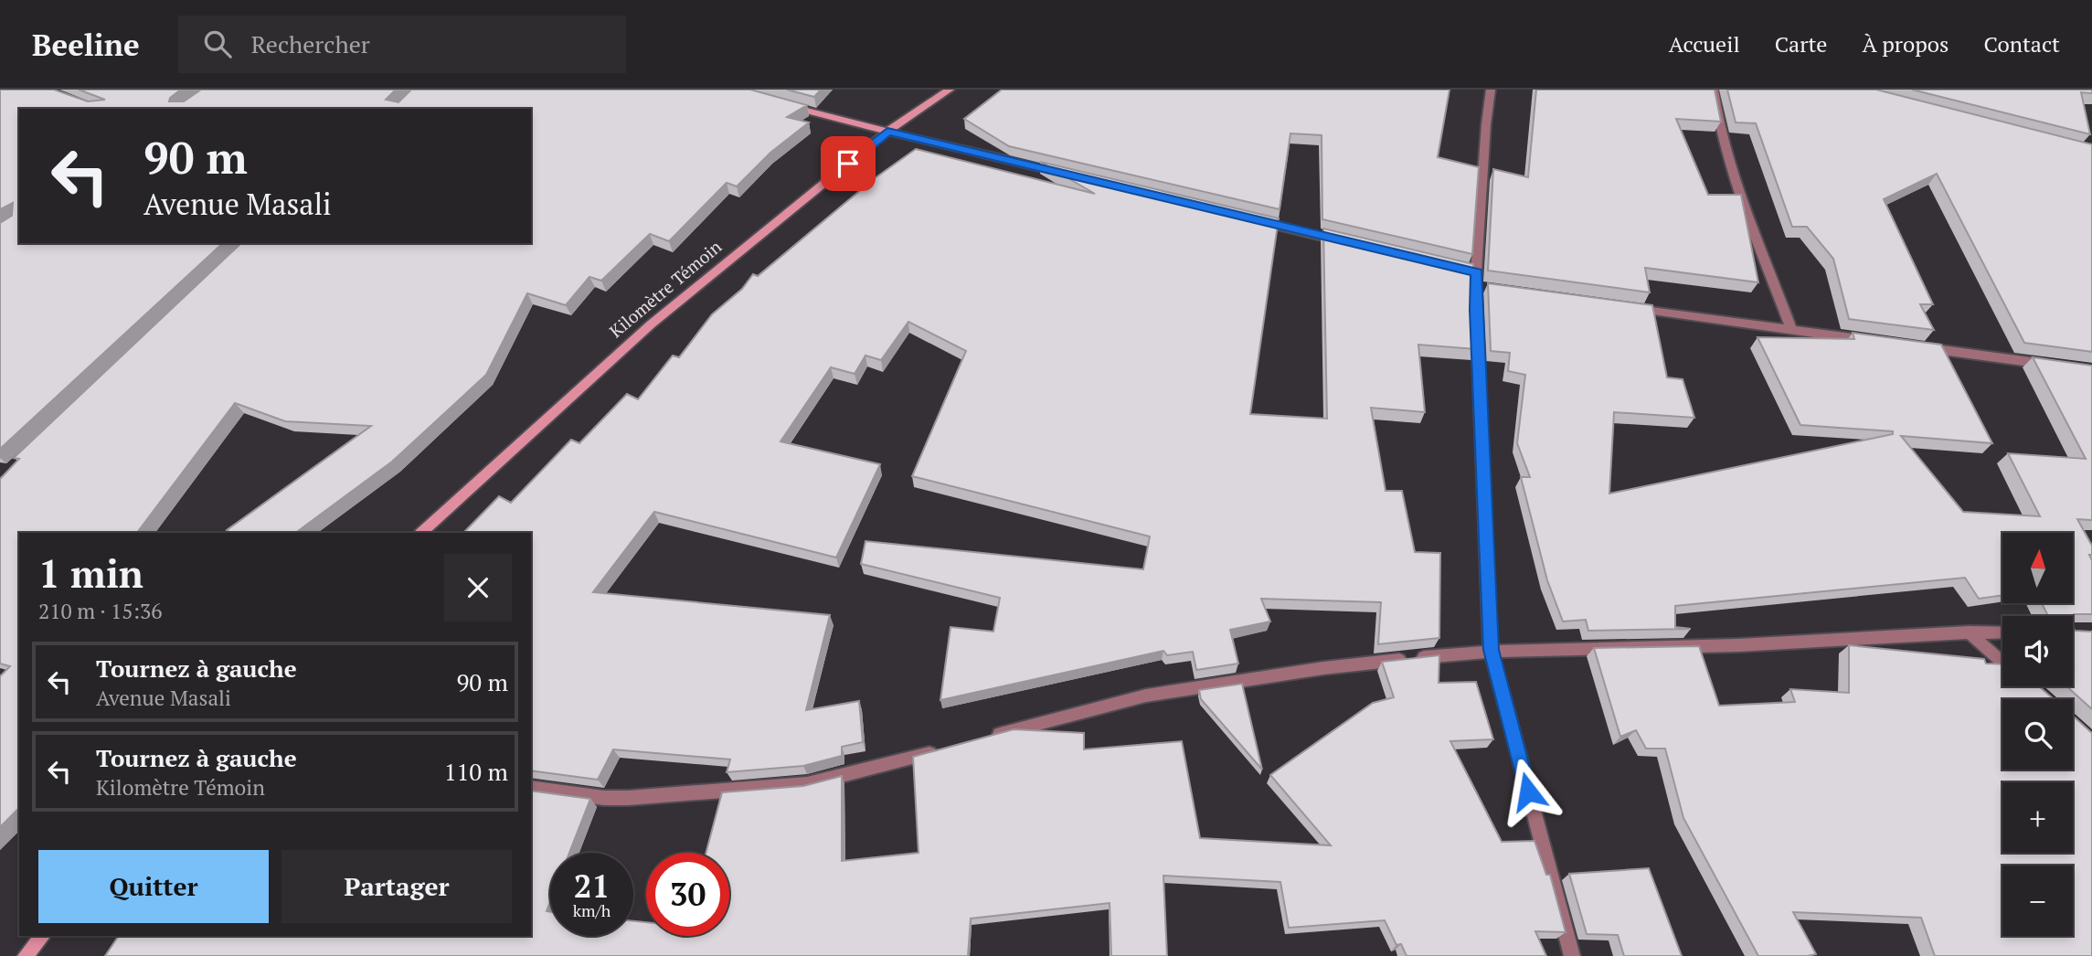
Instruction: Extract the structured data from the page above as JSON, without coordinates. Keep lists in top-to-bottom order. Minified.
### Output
{"streets":{"main road":["Kilomètre Témoin"]},"north":"top","page":{"header":"Beeline","search":"Rechercher","nav":["Accueil","Carte","À propos","Contact"],"turn":["90 m","Avenue Masali"],"map_buttons":["+","−"],"heading":["1 min","210 m · 15:36"],"list":[{"name":"Tournez à gauche","note":"Avenue Masali","value":"90 m"},{"name":"Tournez à gauche","note":"Kilomètre Témoin","value":"110 m"}],"buttons":["Quitter","Partager"],"speed":"21 km/h","limit":"30"}}
